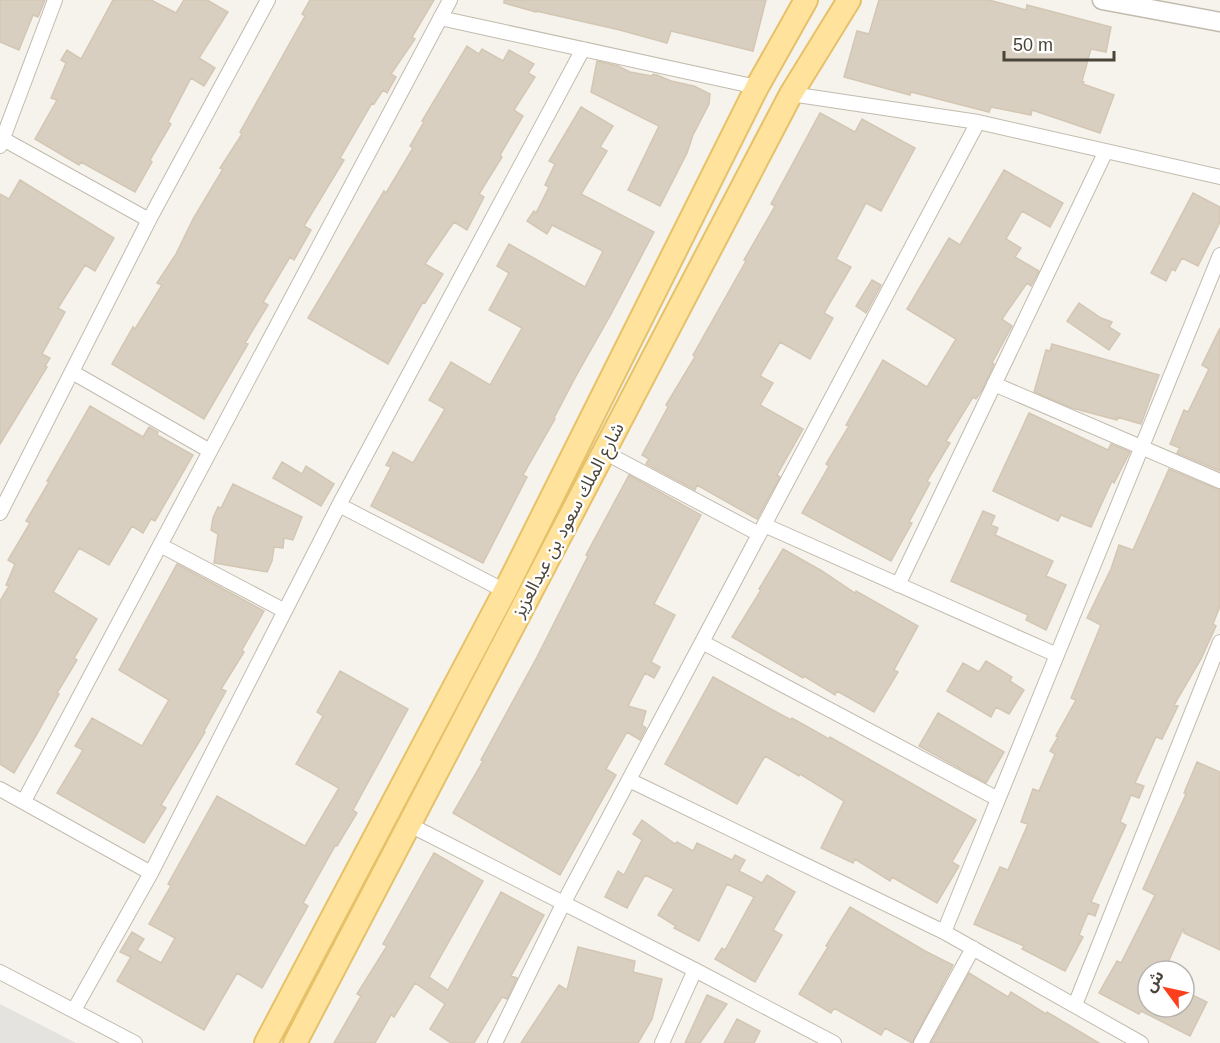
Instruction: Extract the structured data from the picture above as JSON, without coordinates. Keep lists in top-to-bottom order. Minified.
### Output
{"streets":{"main road":["شارع الملك سعود بن عبدالعزيز"]},"scale_bar":"50 m","north":"top left"}
